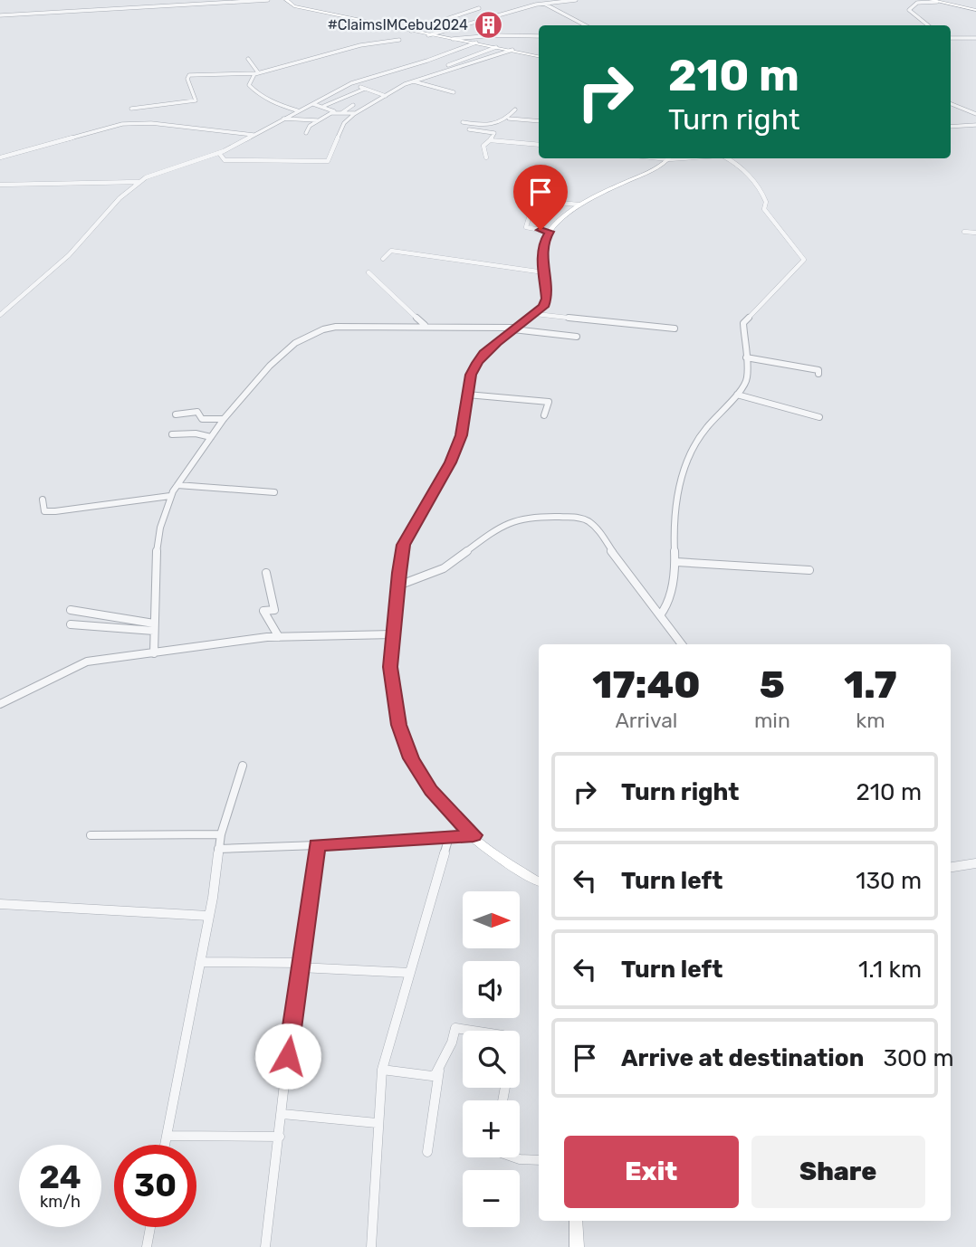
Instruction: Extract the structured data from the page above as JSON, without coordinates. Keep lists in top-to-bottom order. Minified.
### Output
{"places":{"building":["#ClaimsIMCebu2024"]},"north":"right","page":{"turn":["210 m","Turn right"],"eta":["17:40","Arrival","5","min","1.7","km"],"list":[{"name":"Turn right","value":"210 m"},{"name":"Turn left","value":"130 m"},{"name":"Turn left","value":"1.1 km"},{"name":"Arrive at destination","value":"300 m"}],"map_buttons":["+","−"],"buttons":["Exit","Share"],"speed":"24 km/h","limit":"30"}}
